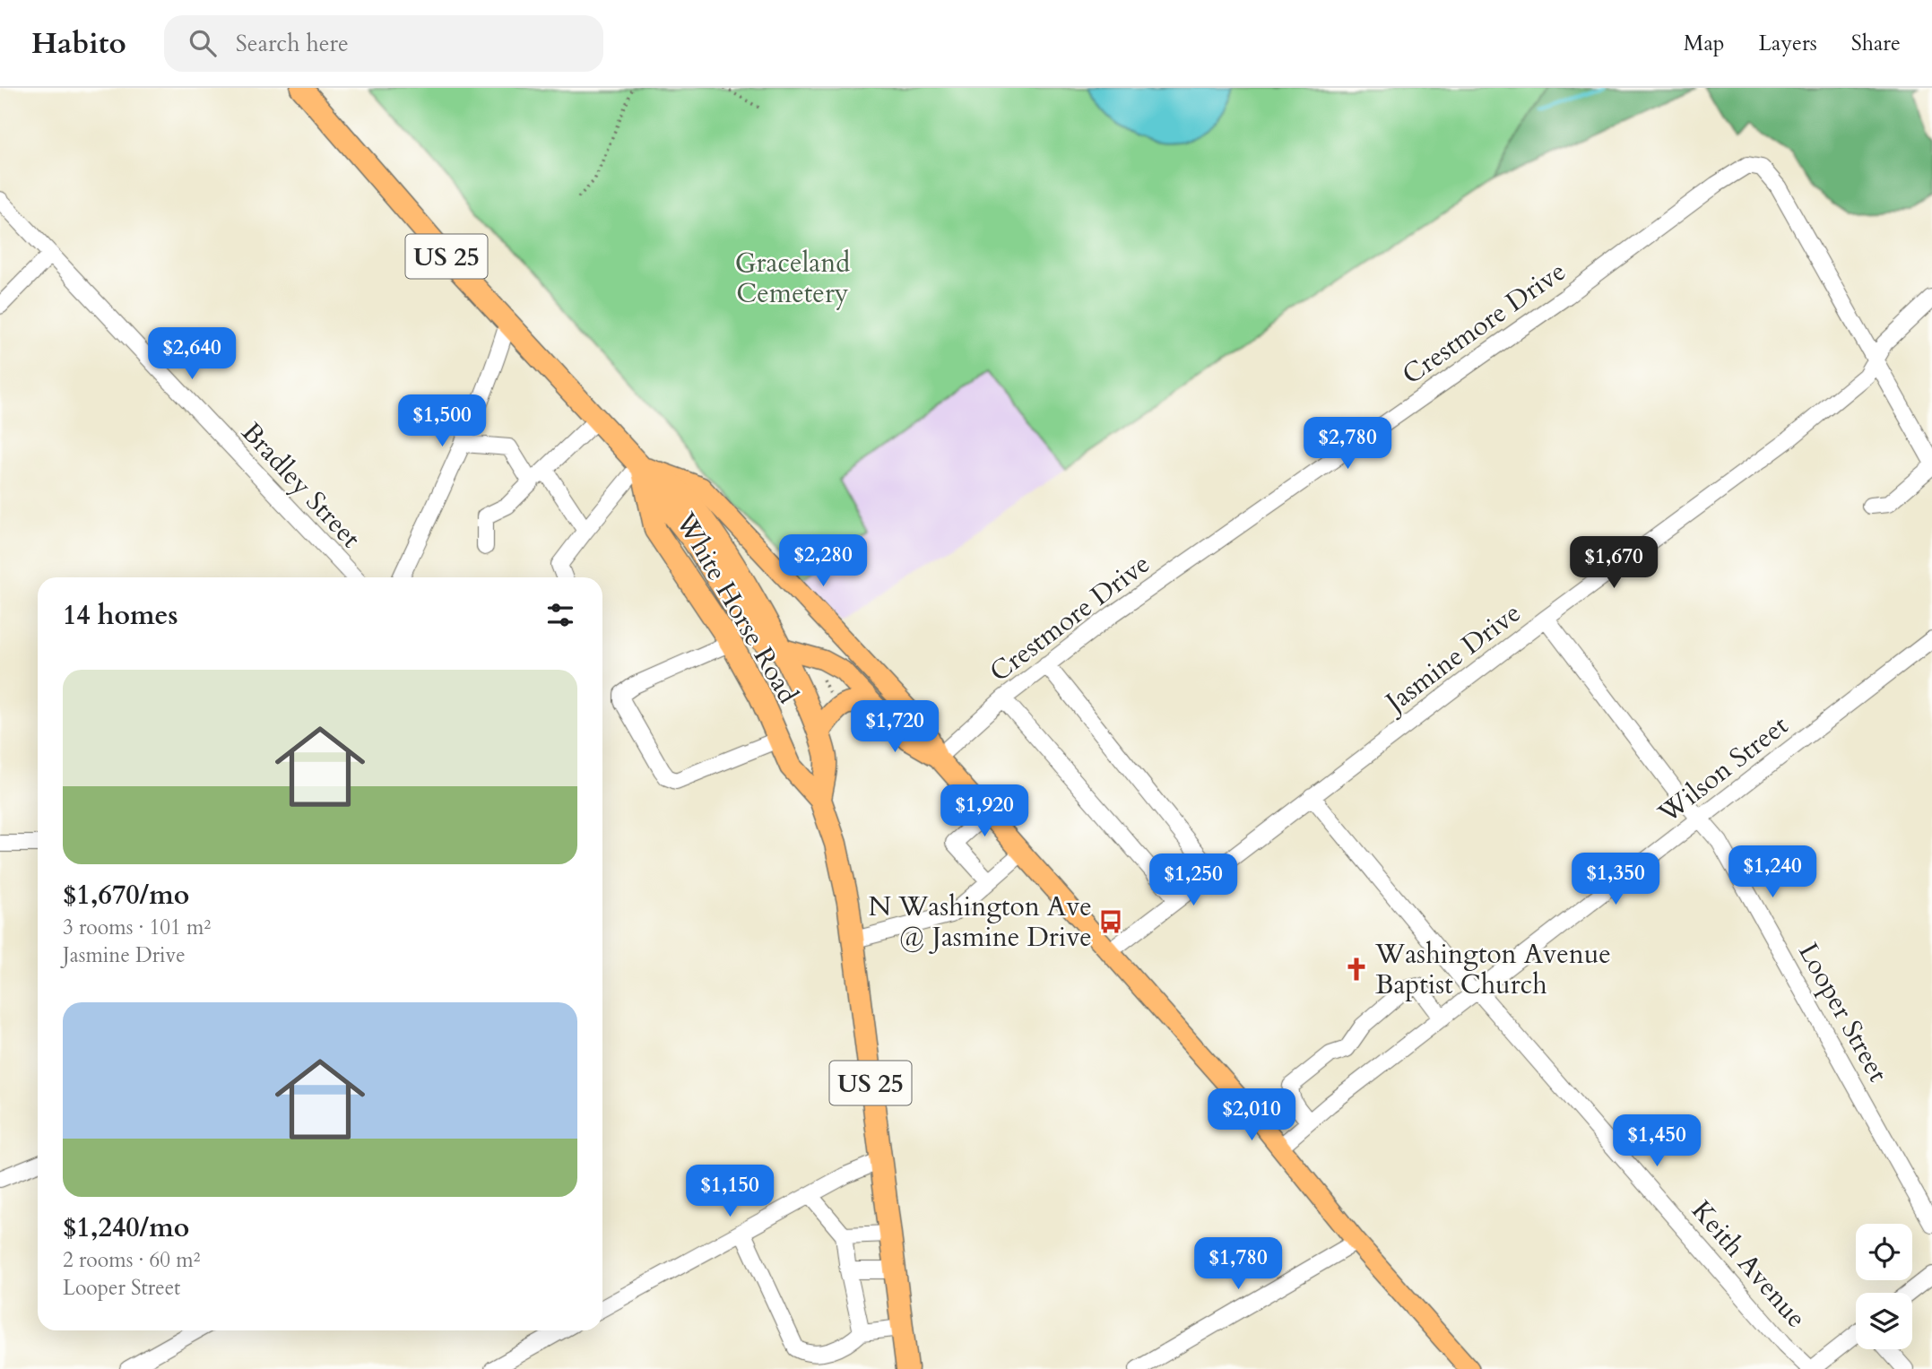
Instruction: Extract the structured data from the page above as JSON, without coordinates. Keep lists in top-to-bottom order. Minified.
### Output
{"streets":{"highway":["US 25","White Horse Road"],"street":["Crestmore Drive","Bradley Street","Jasmine Drive","Wilson Street","Looper Street","Keith Avenue"]},"crossings":[["Crestmore Drive","Jasmine Drive"],["Jasmine Drive","Looper Street"],["Jasmine Drive","Keith Avenue"],["Wilson Street","Looper Street"],["Wilson Street","Keith Avenue"]],"parks":["Graceland Cemetery"],"places":{"bus stop":["N Washington Ave @ Jasmine Drive"],"church":["Washington Avenue Baptist Church"]},"page":{"header":"Habito","search":"Search here","nav":["Map","Layers","Share"],"price":["$2,640","$1,500","$2,780","$2,280","$1,670","$1,720","$1,920","$1,240","$1,350","$1,250","$2,010","$1,450","$1,150","$1,780"],"heading":"14 homes","list":[{"name":"$1,670/mo","note":"3 rooms · 101 m² · Jasmine Drive"},{"name":"$1,240/mo","note":"2 rooms · 60 m² · Looper Street"}]}}
